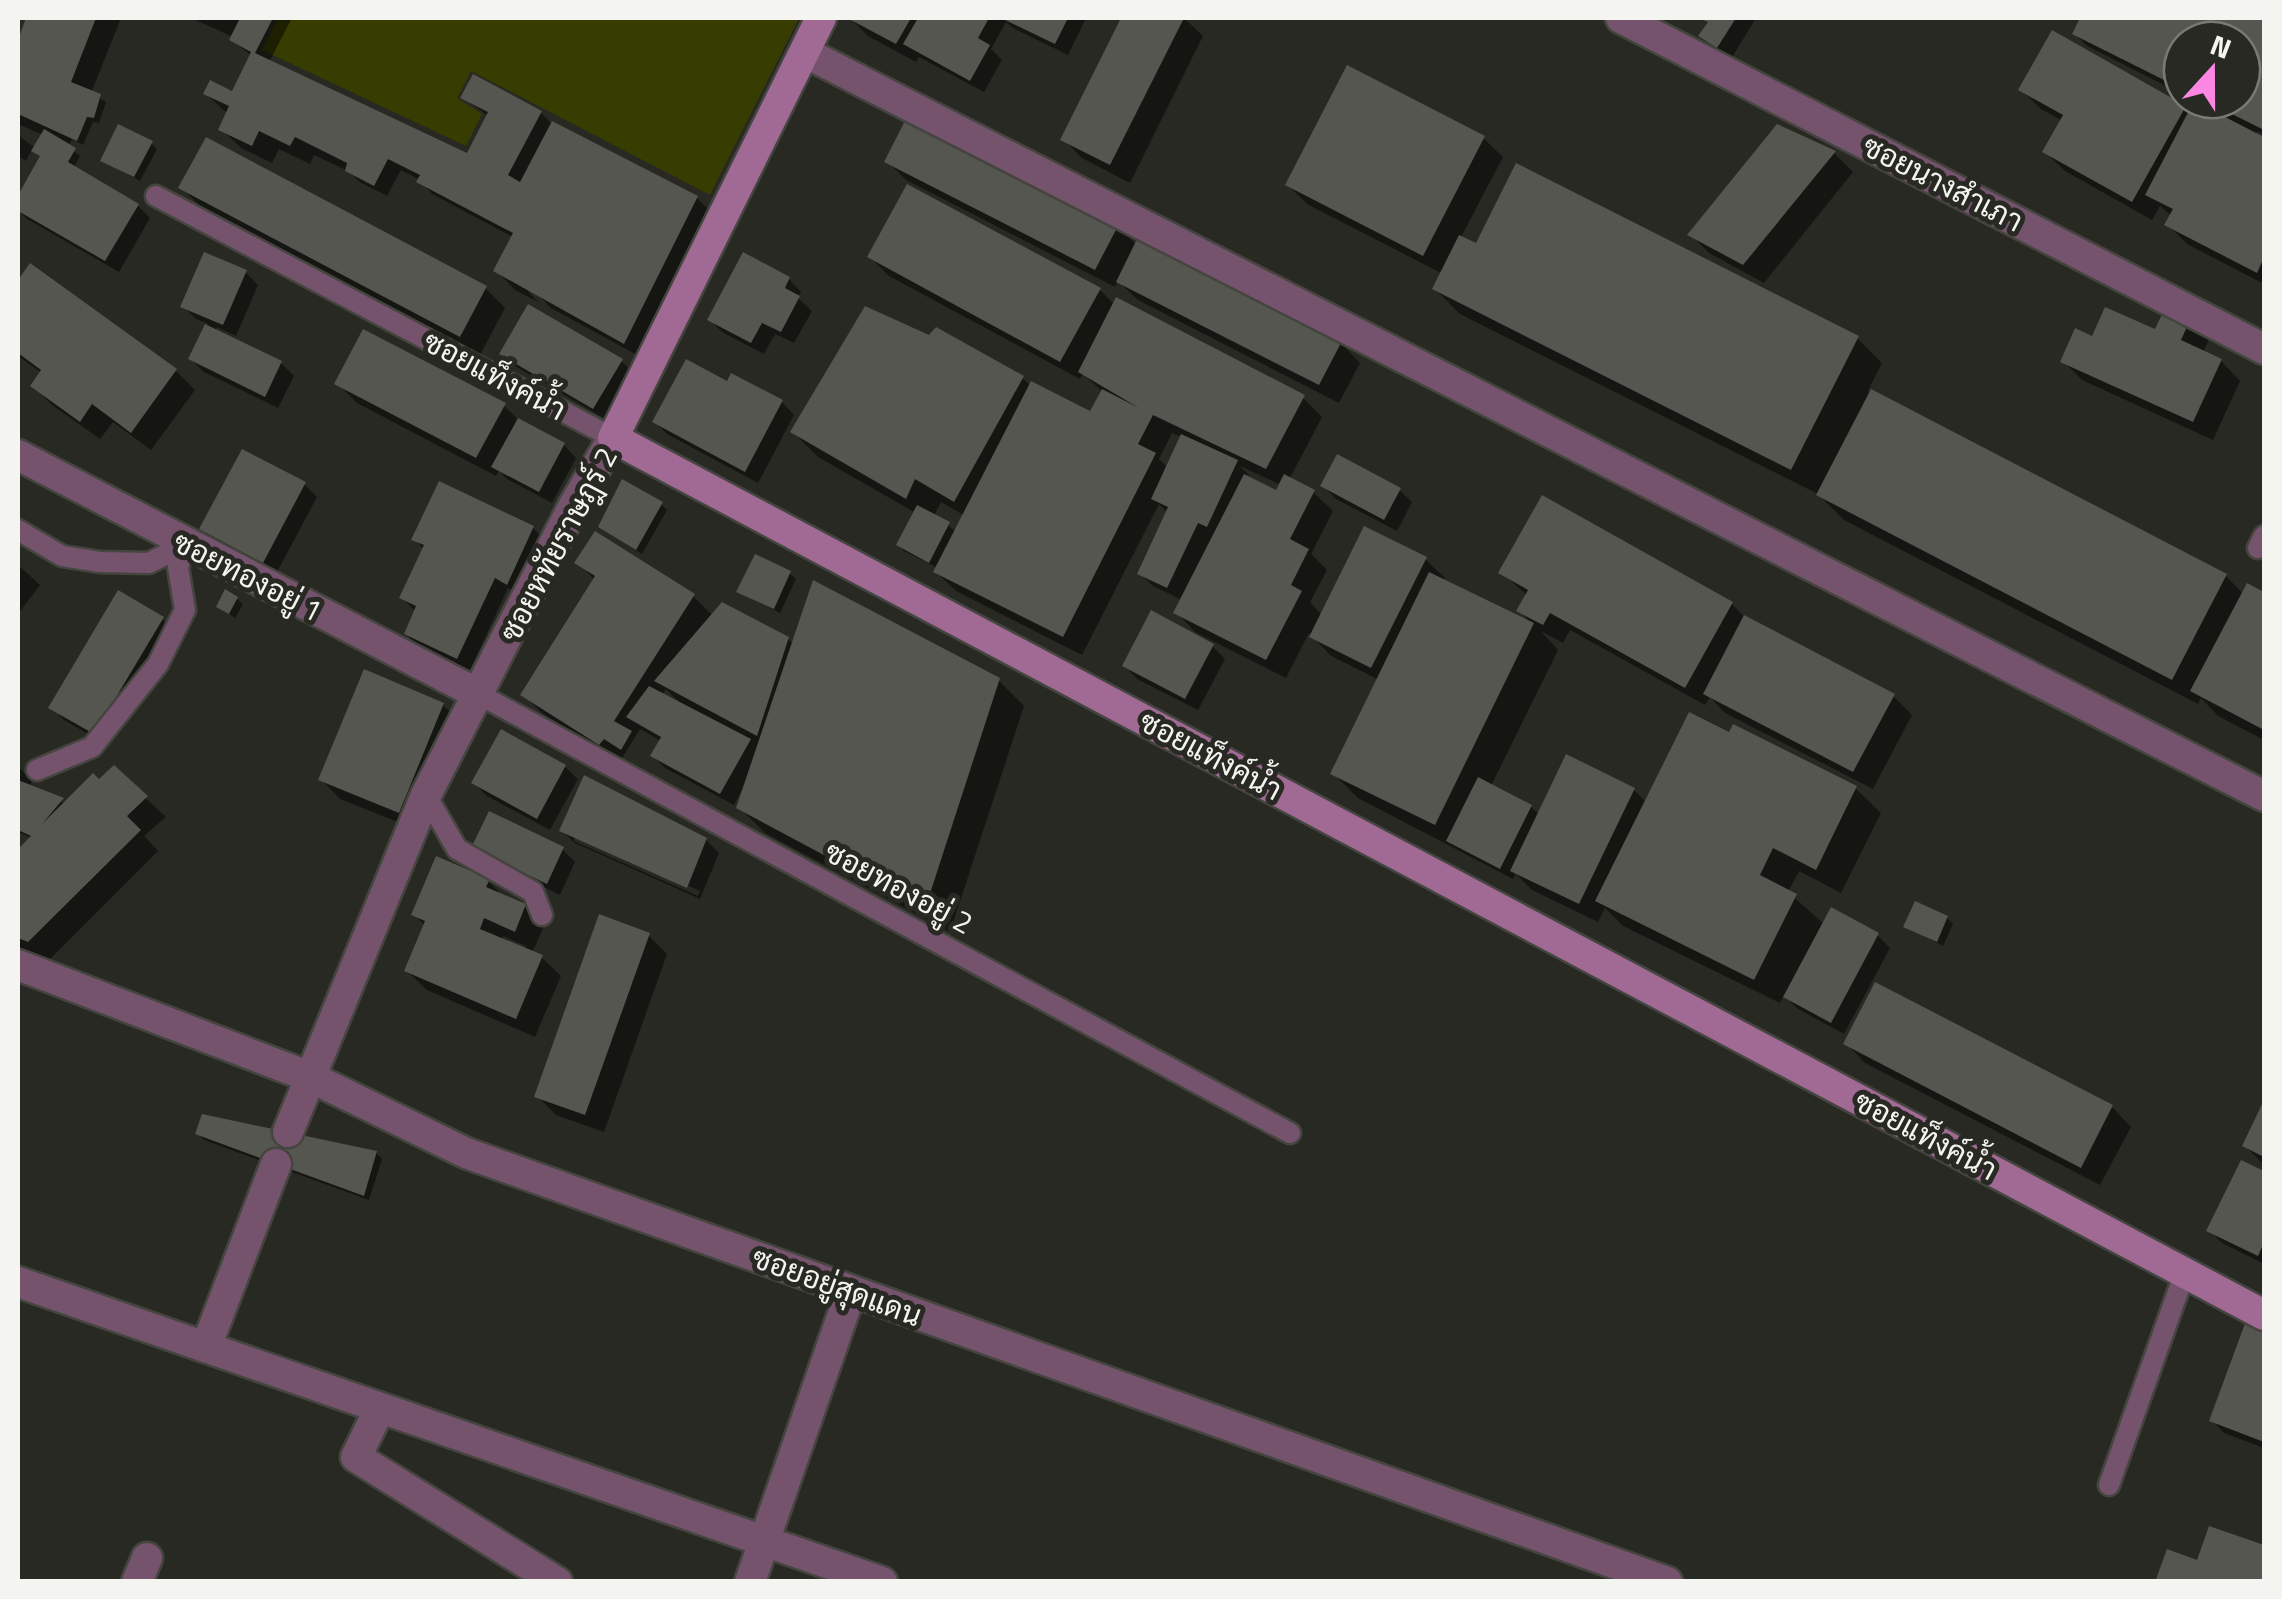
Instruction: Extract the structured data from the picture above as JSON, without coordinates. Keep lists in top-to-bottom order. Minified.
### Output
{"streets":{"street":["ซอยนางสำเภา","ซอยแท็งค์น้ำ","ซอยหทัยราษฎร์ 2","ซอยทองอยู่ 1","ซอยอยู่สุดแดน"],"lane":["ซอยทองอยู่ 2"]},"crossings":[["ซอยแท็งค์น้ำ","ซอยหทัยราษฎร์ 2"],["ซอยหทัยราษฎร์ 2","ซอยทองอยู่ 1"],["ซอยหทัยราษฎร์ 2","ซอยทองอยู่ 2"],["ซอยหทัยราษฎร์ 2","ซอยอยู่สุดแดน"],["ซอยทองอยู่ 1","ซอยทองอยู่ 2"]],"north":"top"}
